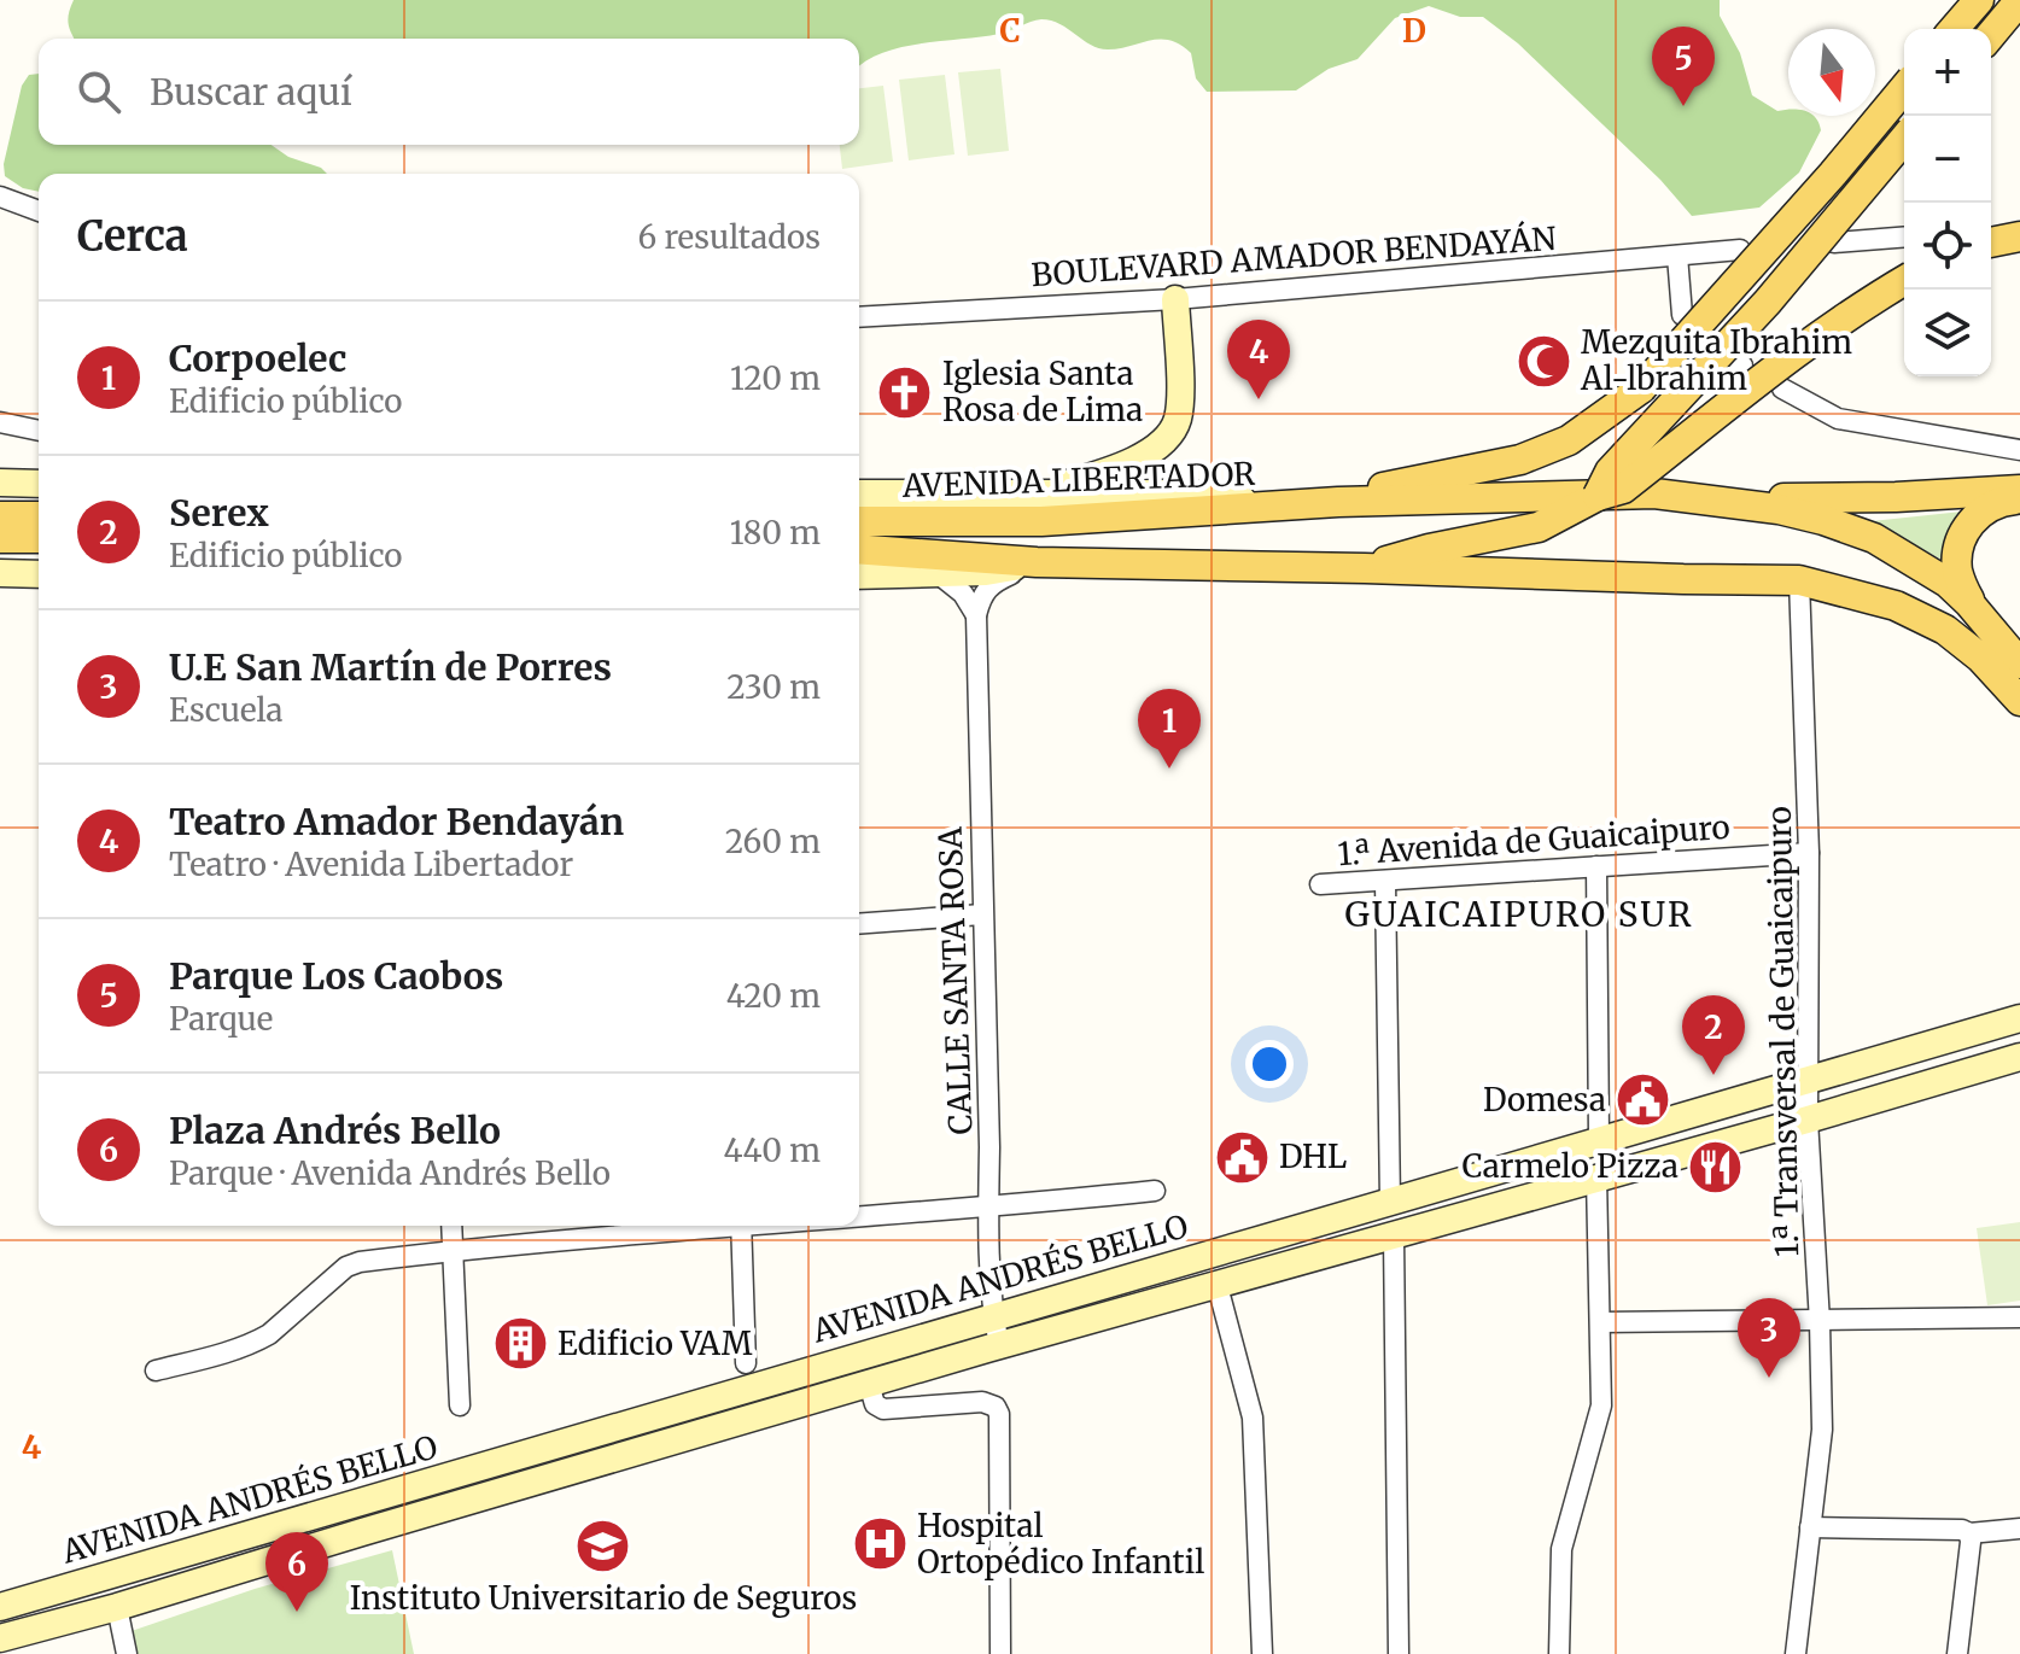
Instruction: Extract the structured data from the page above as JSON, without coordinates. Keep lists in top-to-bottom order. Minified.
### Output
{"streets":{"main road":["AVENIDA LIBERTADOR"],"street":["BOULEVARD AMADOR BENDAYÁN","1.ª Avenida de Guaicaipuro","CALLE SANTA ROSA","1.ª Transversal de Guaicaipuro","AVENIDA ANDRÉS BELLO"]},"crossings":[["AVENIDA LIBERTADOR","1.ª Transversal de Guaicaipuro"],["1.ª Avenida de Guaicaipuro","1.ª Transversal de Guaicaipuro"],["CALLE SANTA ROSA","AVENIDA ANDRÉS BELLO"],["1.ª Transversal de Guaicaipuro","AVENIDA ANDRÉS BELLO"]],"districts":["GUAICAIPURO SUR"],"places":{"mosque":["Mezquita Ibrahim Al-lbrahim"],"church":["Iglesia Santa Rosa de Lima"],"public building":["Domesa","DHL"],"restaurant":["Carmelo Pizza"],"building":["Edificio VAM"],"hospital":["Hospital Ortopédico Infantil"],"school or university":["Instituto Universitario de Seguros"]},"north":"bottom","page":{"pins":["5","4","1","2","3","6"],"map_buttons":["+","−"],"search":"Buscar aquí","heading":["Cerca","6 resultados"],"list":[{"mark":"1","name":"Corpoelec","note":"Edificio público","value":"120 m"},{"mark":"2","name":"Serex","note":"Edificio público","value":"180 m"},{"mark":"3","name":"U.E San Martín de Porres","note":"Escuela","value":"230 m"},{"mark":"4","name":"Teatro Amador Bendayán","note":"Teatro · Avenida Libertador","value":"260 m"},{"mark":"5","name":"Parque Los Caobos","note":"Parque","value":"420 m"},{"mark":"6","name":"Plaza Andrés Bello","note":"Parque · Avenida Andrés Bello","value":"440 m"}]},"grid":{"columns":["C","D"],"rows":["4"]}}
